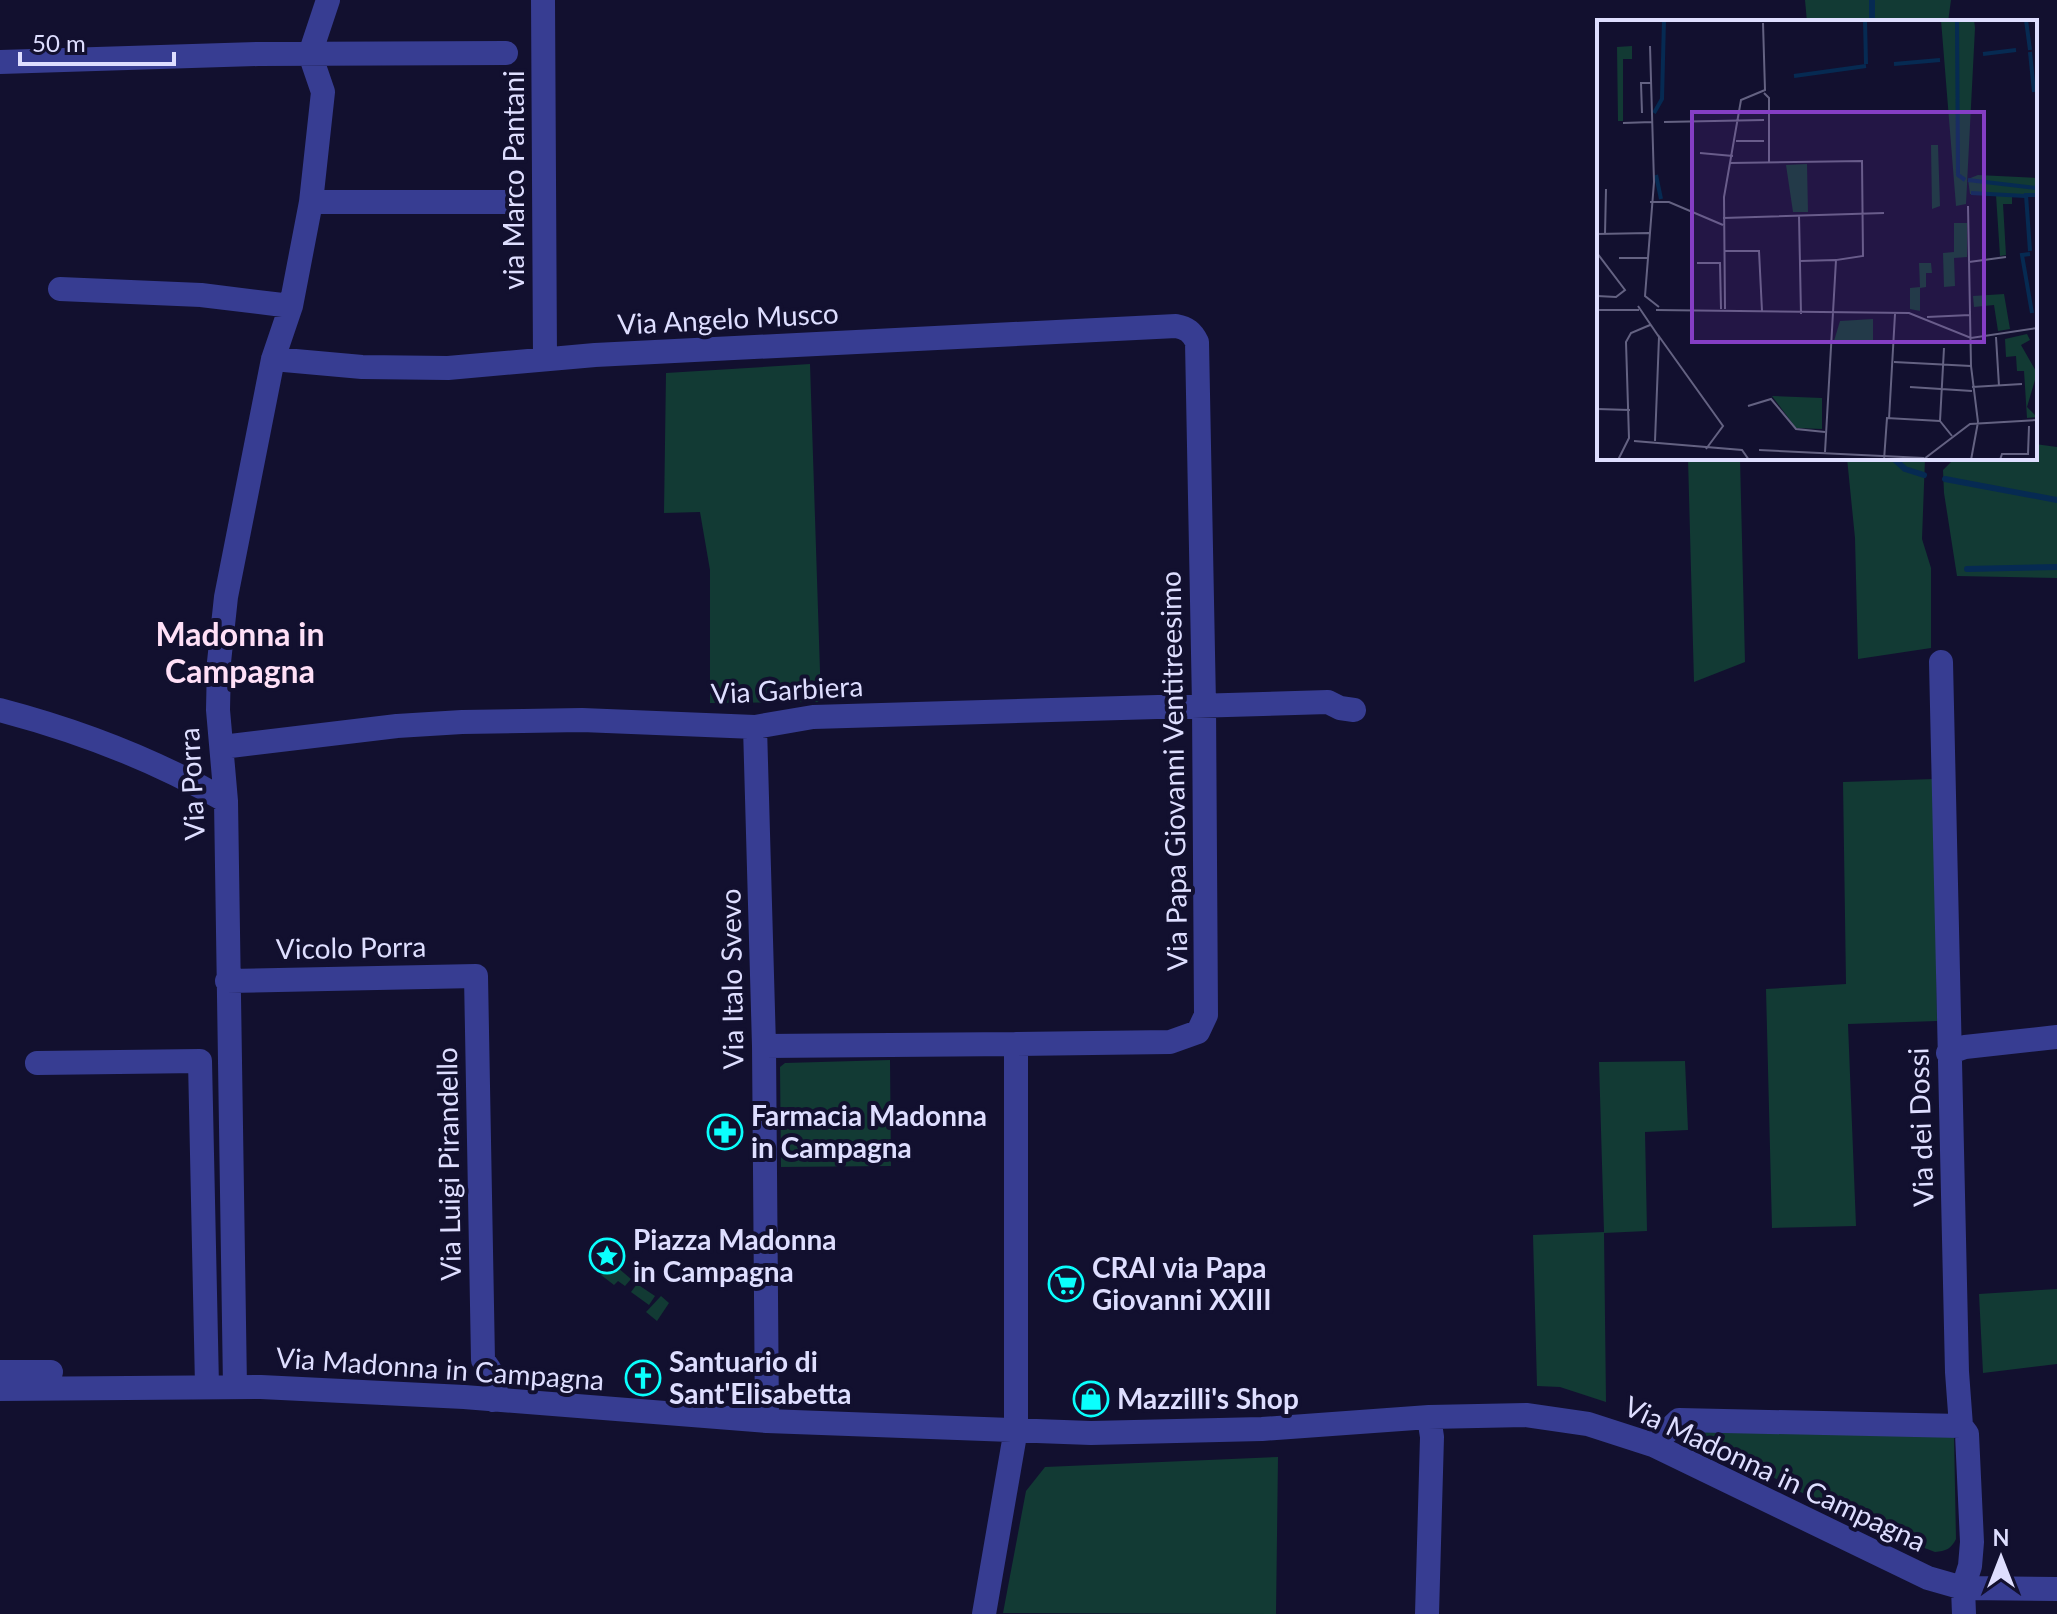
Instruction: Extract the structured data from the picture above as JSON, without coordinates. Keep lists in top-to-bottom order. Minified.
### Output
{"streets":{"street":["via Marco Pantani","Via Angelo Musco","Via Garbiera","Via Papa Giovanni Ventitreesimo","Via Porra","Vicolo Porra","Via Italo Svevo","Via dei Dossi","Via Luigi Pirandello","Via Madonna in Campagna"]},"crossings":[["via Marco Pantani","Via Angelo Musco"],["Via Angelo Musco","Via Papa Giovanni Ventitreesimo"],["Via Angelo Musco","Via Porra"],["Via Garbiera","Via Papa Giovanni Ventitreesimo"],["Via Garbiera","Via Porra"],["Via Garbiera","Via Italo Svevo"],["Via Papa Giovanni Ventitreesimo","Via Italo Svevo"],["Via Porra","Vicolo Porra"],["Via Porra","Via Madonna in Campagna"],["Vicolo Porra","Via Luigi Pirandello"],["Via Italo Svevo","Via Madonna in Campagna"],["Via dei Dossi","Via Madonna in Campagna"],["Via Luigi Pirandello","Via Madonna in Campagna"]],"districts":["Madonna in Campagna"],"places":{"pharmacy":["Farmacia Madonna in Campagna"],"place":["Piazza Madonna in Campagna"],"supermarket":["CRAI via Papa Giovanni XXIII"],"church":["Santuario di Sant'Elisabetta"],"shop":["Mazzilli's Shop"]},"scale_bar":"50 m","north":"top"}
